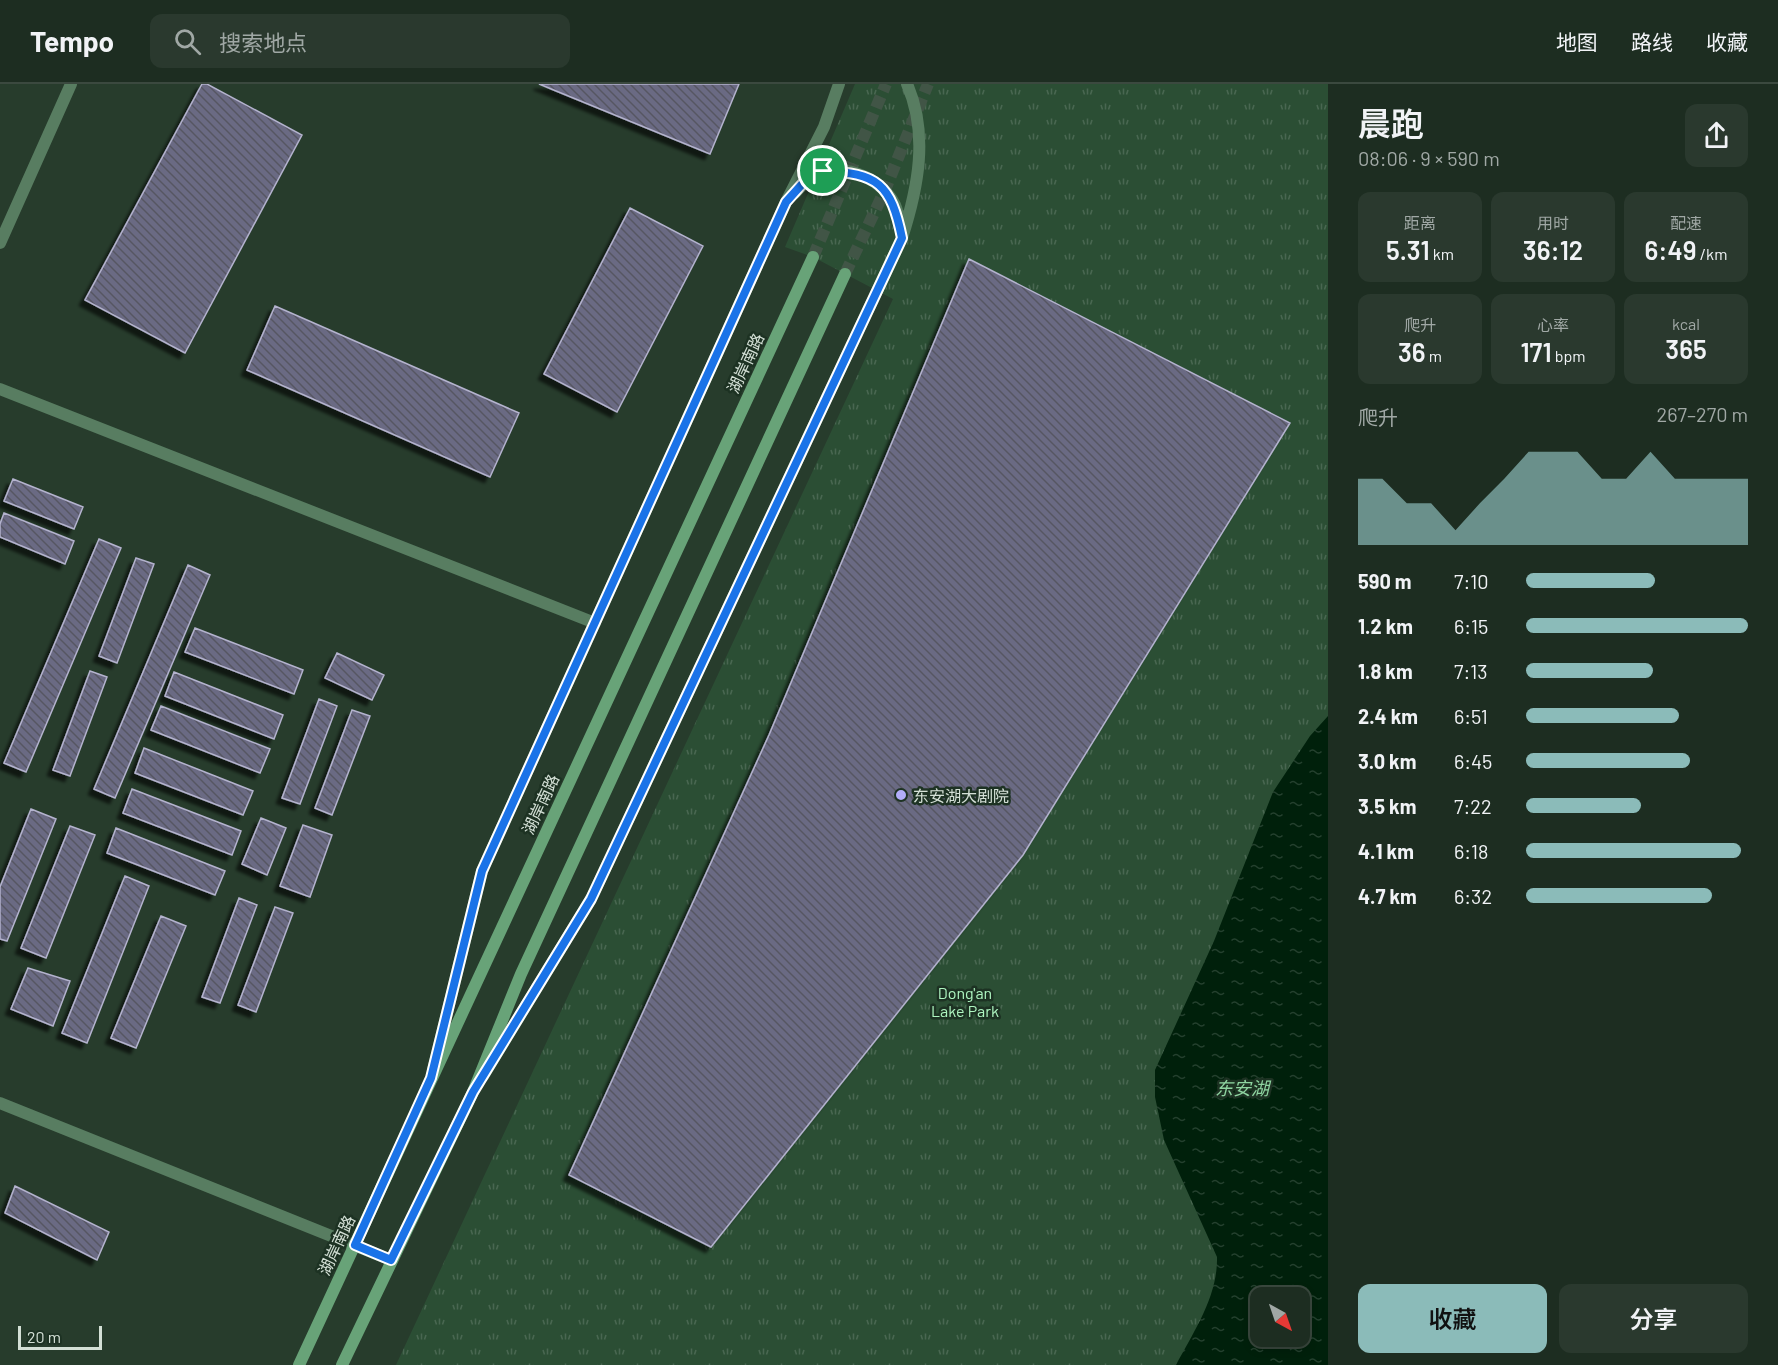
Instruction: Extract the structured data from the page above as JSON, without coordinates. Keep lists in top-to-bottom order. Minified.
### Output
{"streets":{"main road":["湖岸南路"]},"water":["东安湖"],"parks":["Dong'an Lake Park"],"places":["东安湖大剧院"],"scale_bar":"20 m","north":"bottom right","page":{"header":"Tempo","search":"搜索地点","nav":["地图","路线","收藏"],"heading":["晨跑","08:06 · 9 × 590 m"],"stats":[["距离","5.31 km"],["用时","36:12"],["配速","6:49 /km"],["爬升","36 m"],["心率","171 bpm"],["kcal","365"]],"chart":["爬升","267–270 m"],"list":[{"name":"590 m","note":"7:10"},{"name":"1.2 km","note":"6:15"},{"name":"1.8 km","note":"7:13"},{"name":"2.4 km","note":"6:51"},{"name":"3.0 km","note":"6:45"},{"name":"3.5 km","note":"7:22"},{"name":"4.1 km","note":"6:18"},{"name":"4.7 km","note":"6:32"}],"buttons":["收藏","分享"],"scale":"20 m"}}
